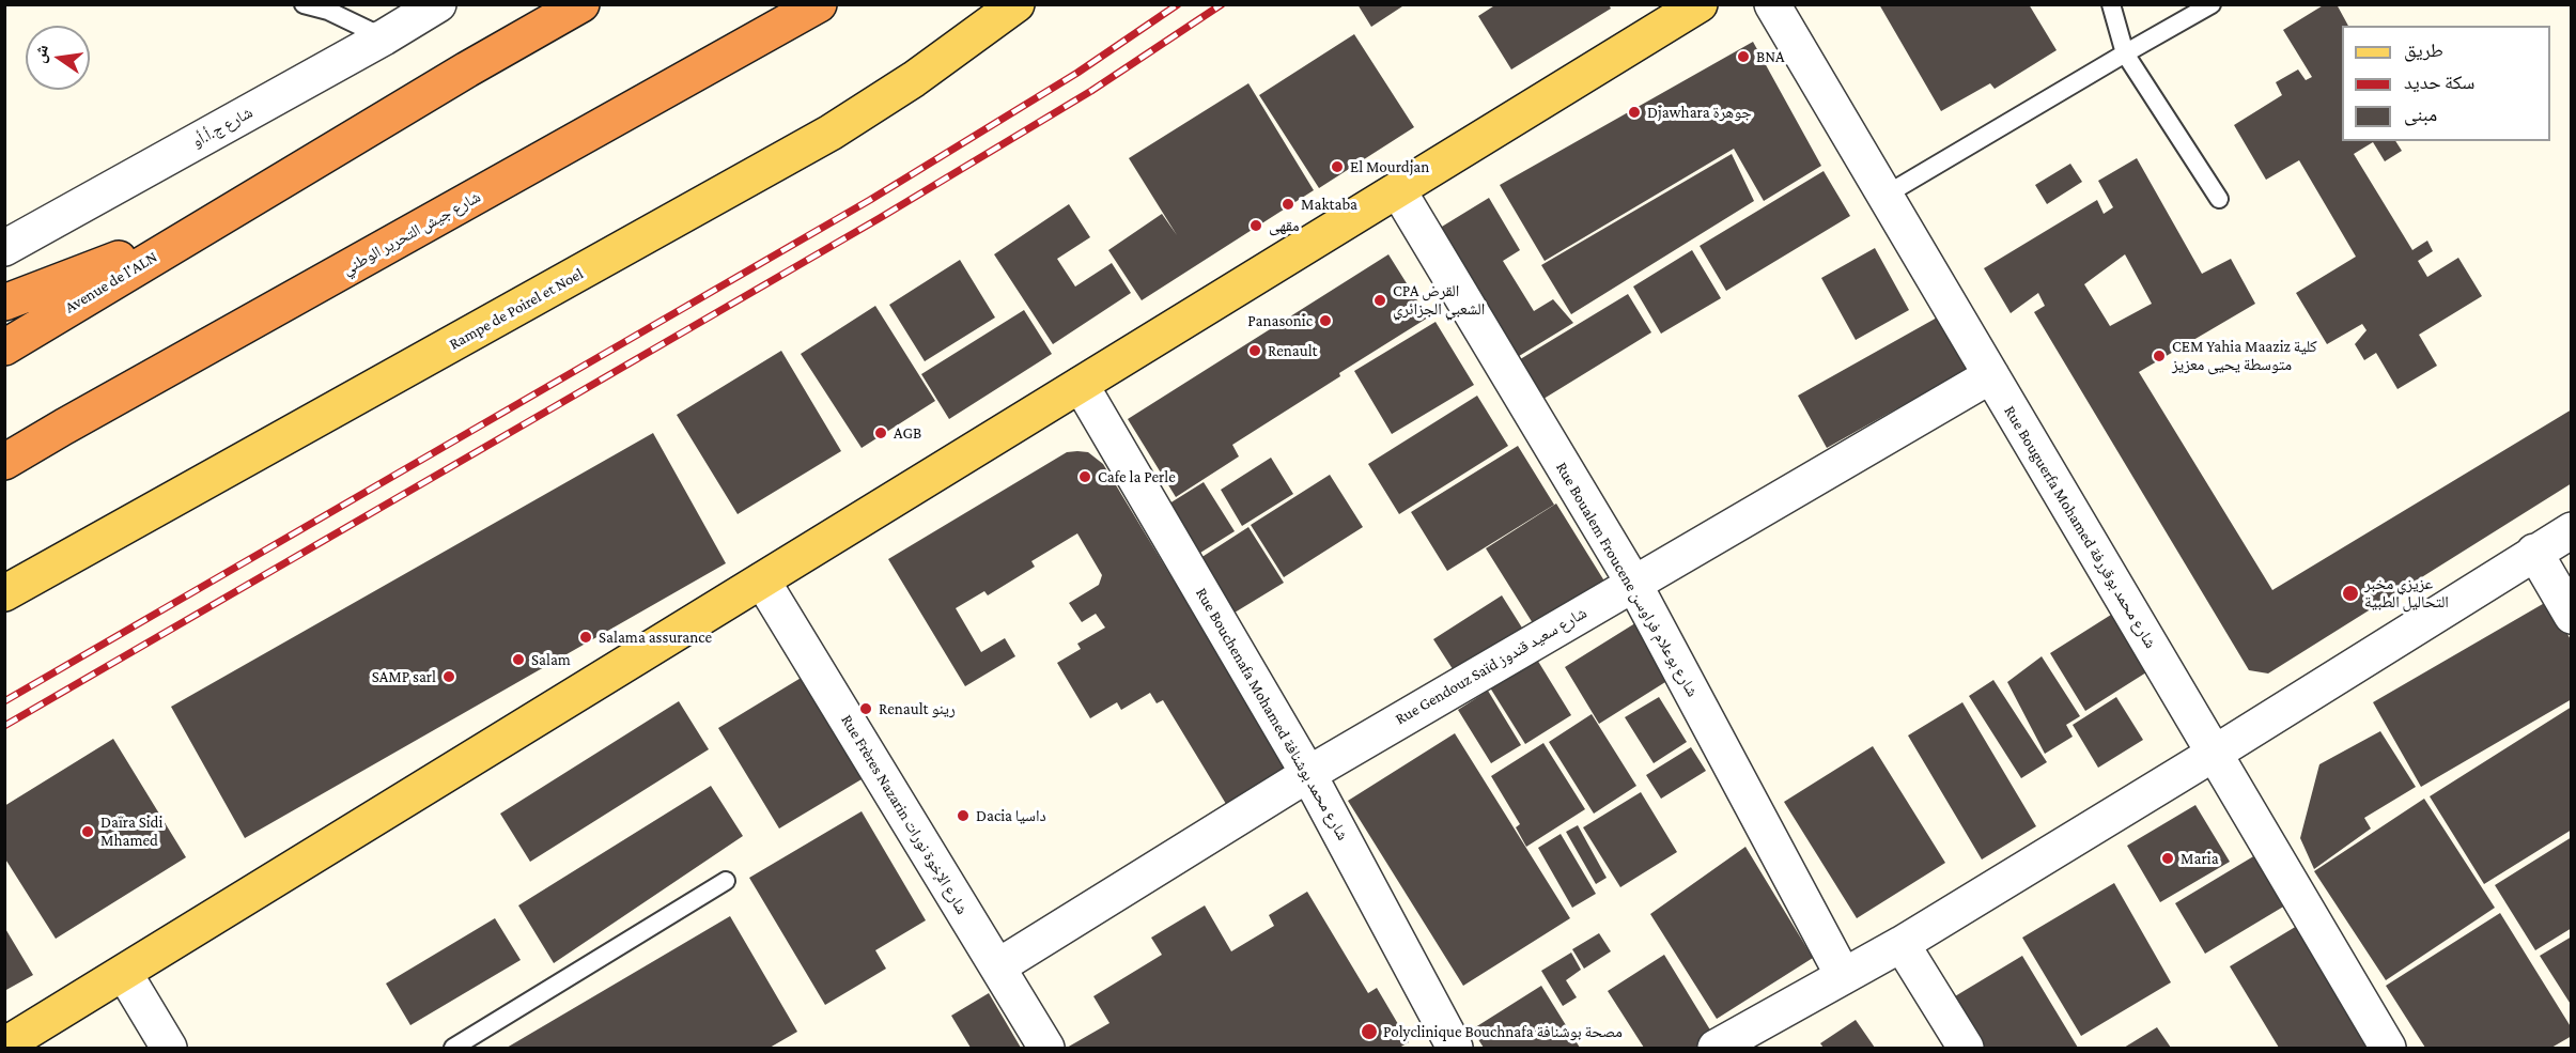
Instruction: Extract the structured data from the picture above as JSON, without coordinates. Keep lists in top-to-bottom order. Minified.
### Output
{"streets":{"highway":["شارع جيش التحرير الوطني","Avenue de l'ALN"],"main road":["Rampe de Poirel et Noel"],"street":["شارع ج.أ.أو","Rue Bouguerfa Mohamed شارع محمد بوقررفة","Rue Boualem Froucene شارع بوعلام فراوسن","Rue Gendouz Saïd شارع سعيد قندوز","Rue Bouchenafa Mohamed شارع محمد بوشنافة","Rue Frères Nazarin شارع الإخوة نورات"]},"crossings":[["Rue Bouguerfa Mohamed شارع محمد بوقررفة","Rue Gendouz Saïd شارع سعيد قندوز"],["Rue Boualem Froucene شارع بوعلام فراوسن","Rue Gendouz Saïd شارع سعيد قندوز"],["Rue Gendouz Saïd شارع سعيد قندوز","Rue Bouchenafa Mohamed شارع محمد بوشنافة"],["Rue Gendouz Saïd شارع سعيد قندوز","Rue Frères Nazarin شارع الإخوة نورات"]],"places":["BNA","Djawhara جوهرة","El Mourdjan","Maktaba","مقهى","CPA القرض الشعبي الجزائري","Panasonic","Renault","CEM Yahia Maaziz كلية متوسطة يحيى معزيز","AGB","Cafe la Perle","عزيزي مخبر التحاليل الطبية","Salama assurance","Salam","SAMP sarl","Renault رينو","Dacia داسيا","Daïra Sidi Mhamed","Maria","Polyclinique Bouchnafa مصحة بوشنافة"],"legend":["طريق","سكة حديد","مبنى"],"north":"left"}
